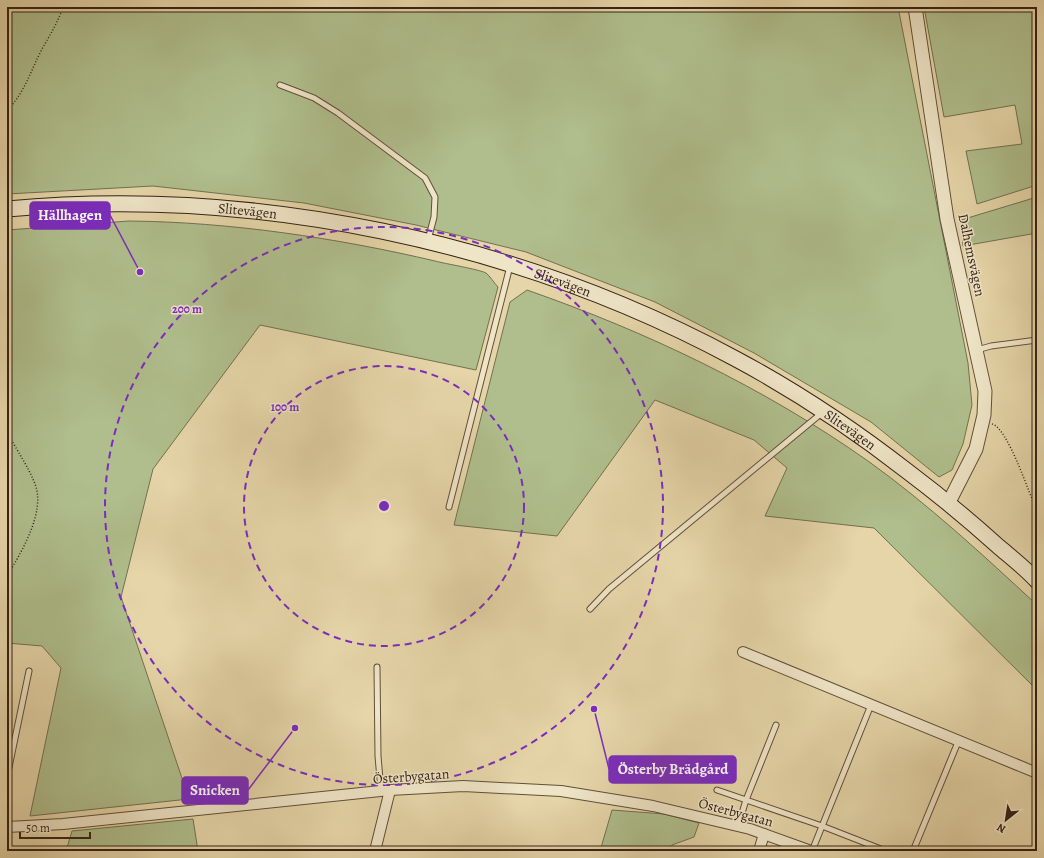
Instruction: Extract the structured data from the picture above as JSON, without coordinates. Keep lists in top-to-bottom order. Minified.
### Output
{"streets":{"main road":["Slitevägen"],"street":["Dalhemsvägen","Österbygatan"]},"crossings":[["Slitevägen","Dalhemsvägen"]],"places":["Hällhagen","Österby Brädgård","Snicken"],"scale_bar":"50 m","north":"bottom left","rings":["200 m","100 m"]}
